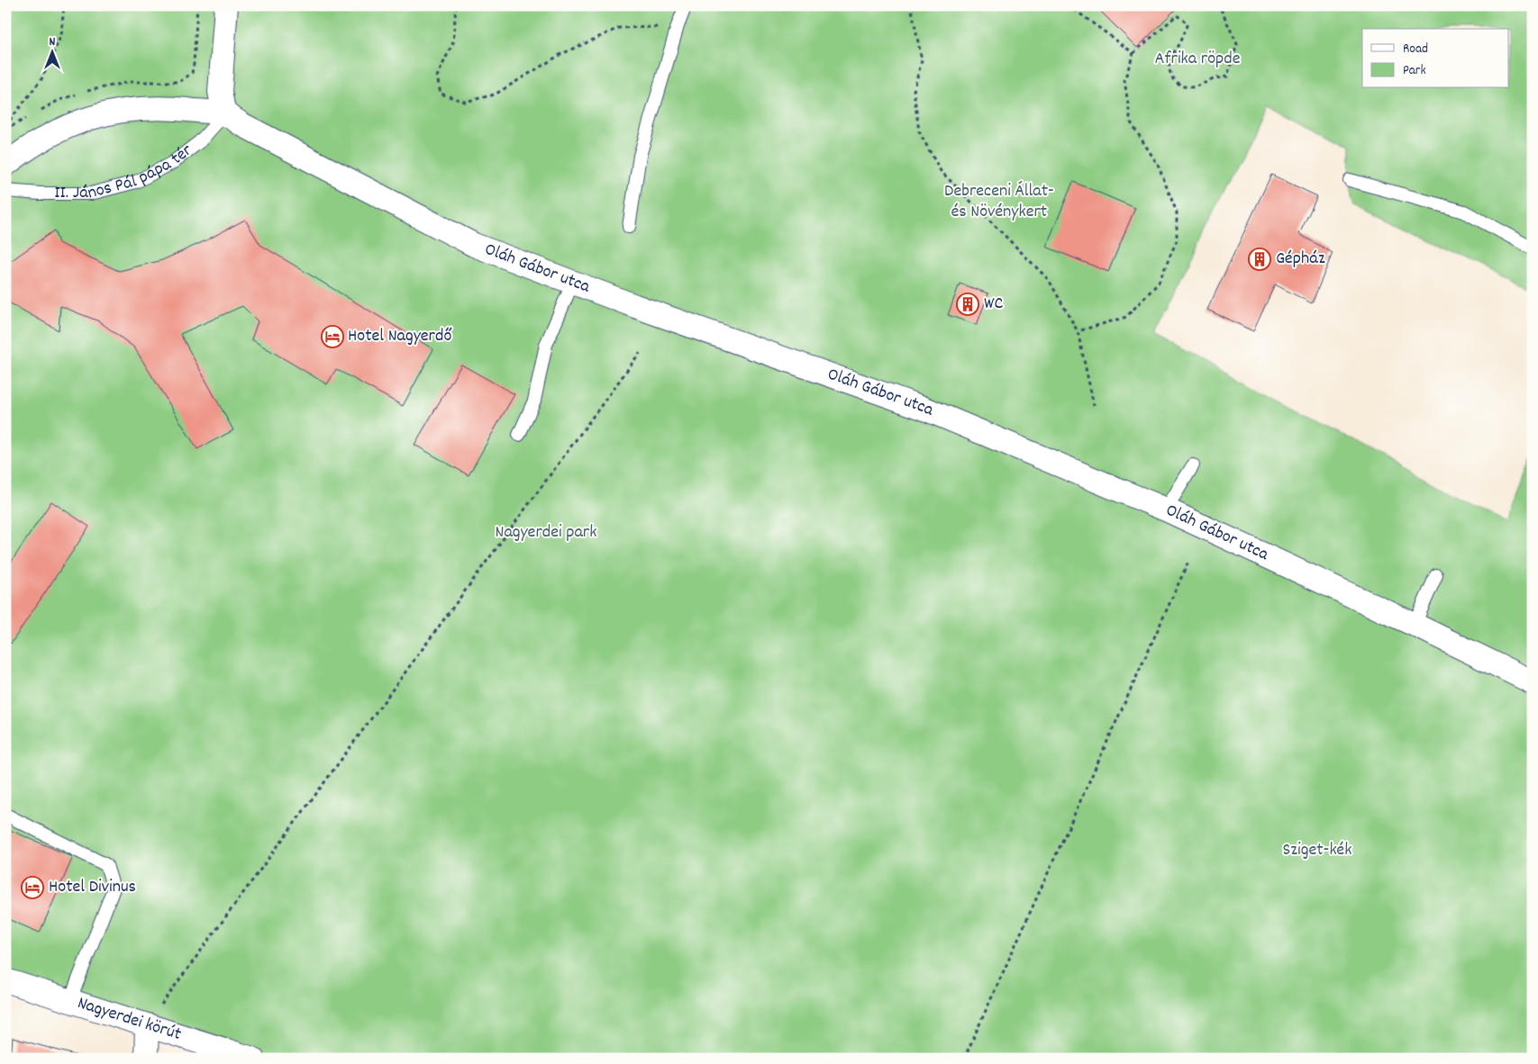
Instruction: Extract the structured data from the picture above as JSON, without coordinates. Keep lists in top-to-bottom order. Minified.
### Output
{"streets":{"street":["II. János Pál pápa tér","Oláh Gábor utca","Nagyerdei körút"]},"crossings":[["II. János Pál pápa tér","Oláh Gábor utca"]],"parks":["Afrika röpde","Debreceni Állat- és Növénykert","Nagyerdei park","Sziget-kék"],"places":{"building":["Gépház","WC"],"hotel":["Hotel Nagyerdő","Hotel Divinus"]},"legend":["Road","Park"],"north":"top"}
